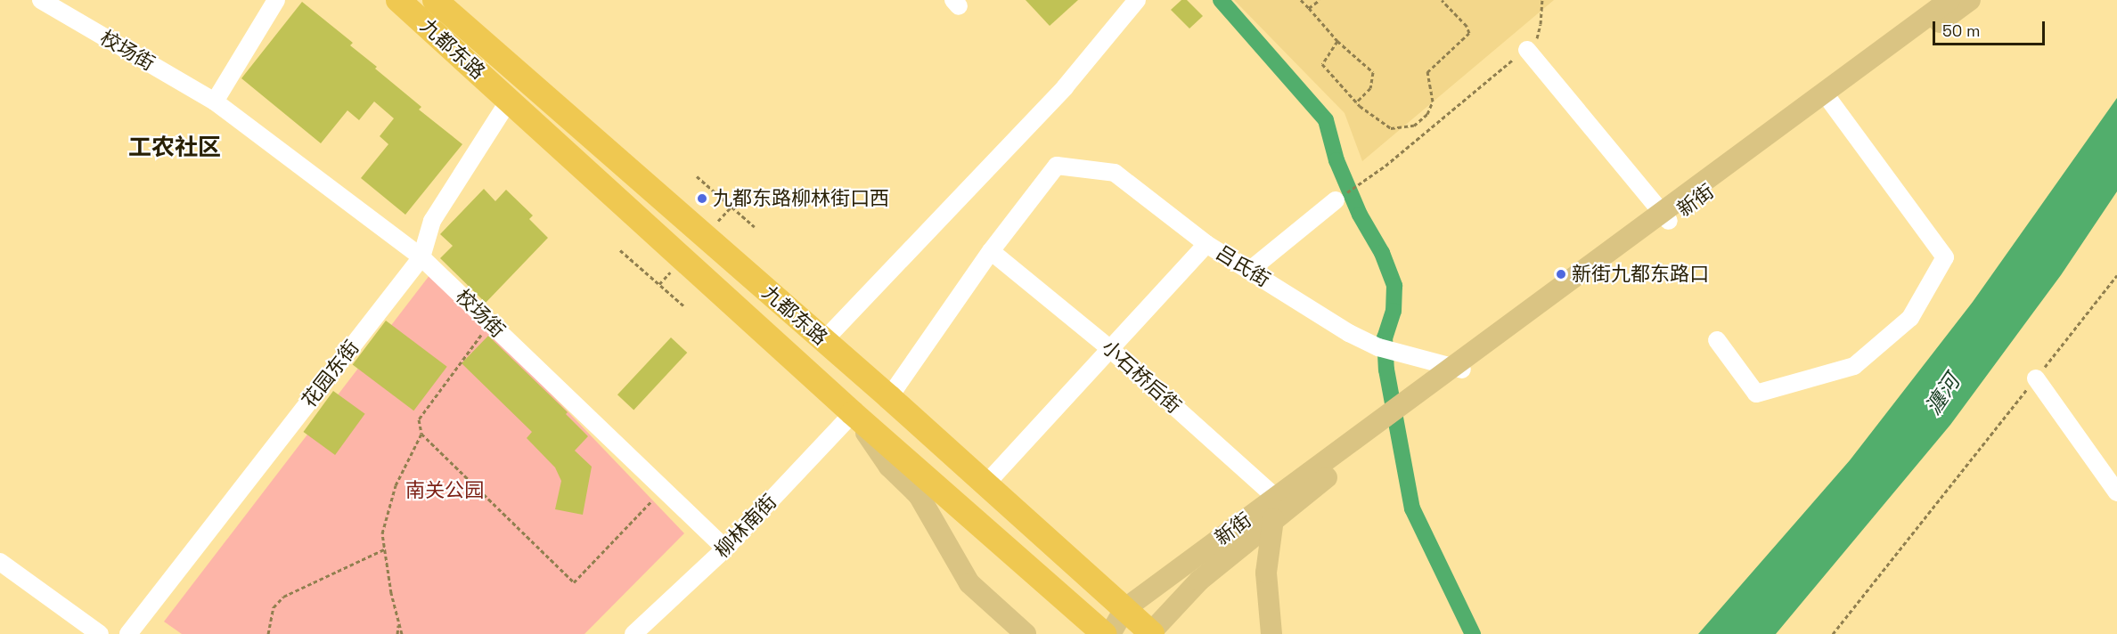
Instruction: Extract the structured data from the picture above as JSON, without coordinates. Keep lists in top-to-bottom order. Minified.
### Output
{"streets":{"highway":["九都东路"],"main road":["新街"],"street":["校场街","吕氏街","花园东街","小石桥后街","柳林南街"]},"crossings":[["九都东路","新街"],["九都东路","花园东街"],["九都东路","柳林南街"],["校场街","花园东街"],["校场街","柳林南街"],["新街","吕氏街"],["新街","小石桥后街"],["吕氏街","小石桥后街"]],"districts":["工农社区"],"water":["瀍河"],"parks":["南关公园"],"places":["九都东路柳林街口西","新街九都东路口"],"scale_bar":"50 m"}
